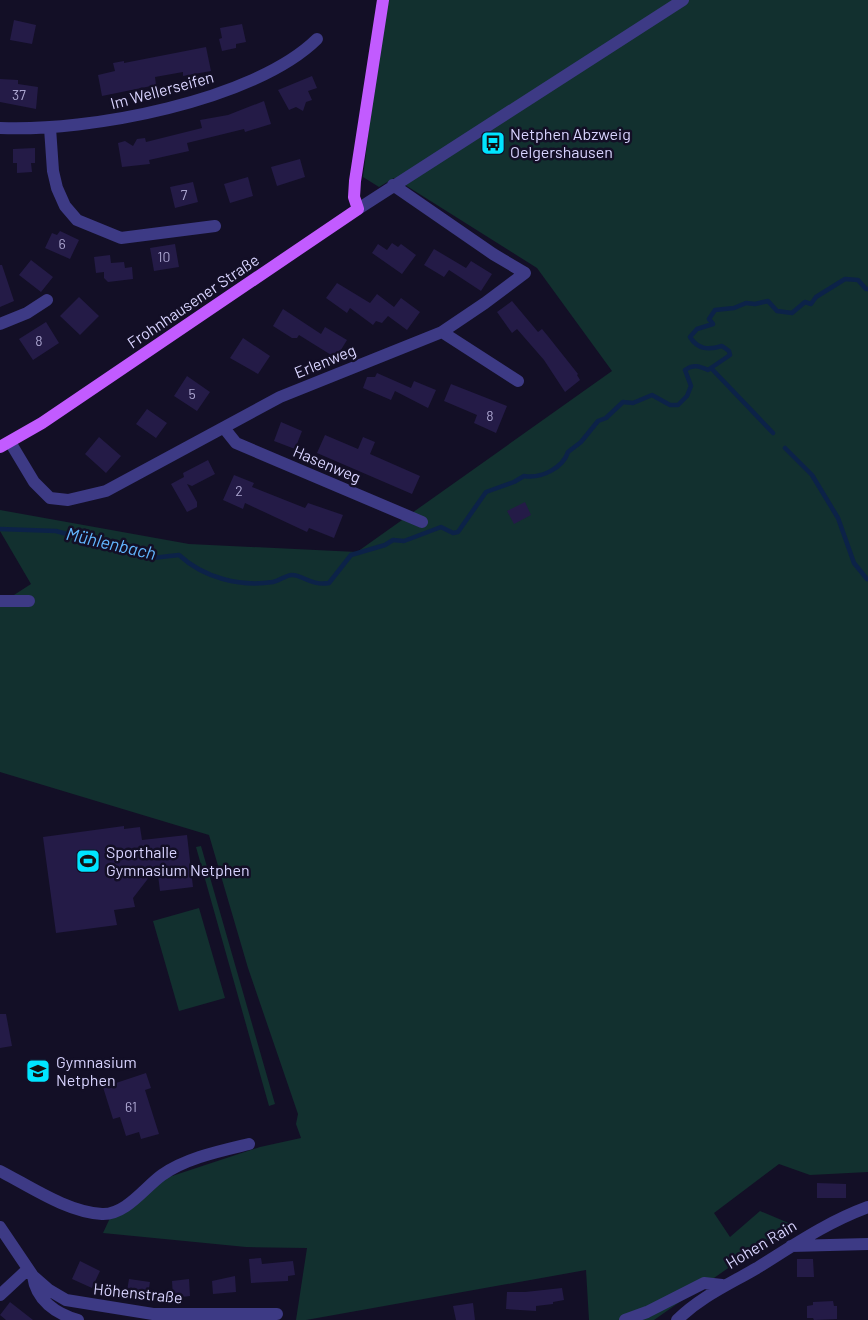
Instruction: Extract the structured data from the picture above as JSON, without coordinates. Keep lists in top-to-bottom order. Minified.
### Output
{"streets":{"main road":["Frohnhausener Straße"],"street":["Im Wellerseifen","Erlenweg","Hasenweg","Hohen Rain","Höhenstraße"]},"crossings":[["Frohnhausener Straße","Erlenweg"],["Erlenweg","Hasenweg"]],"water":["Mühlenbach"],"places":{"bus stop":["Netphen Abzweig Oelgershausen"],"sports":["Sporthalle Gymnasium Netphen"],"school or university":["Gymnasium Netphen"]},"house_numbers":["37","7","6","10","8","5","8","2","61"]}
